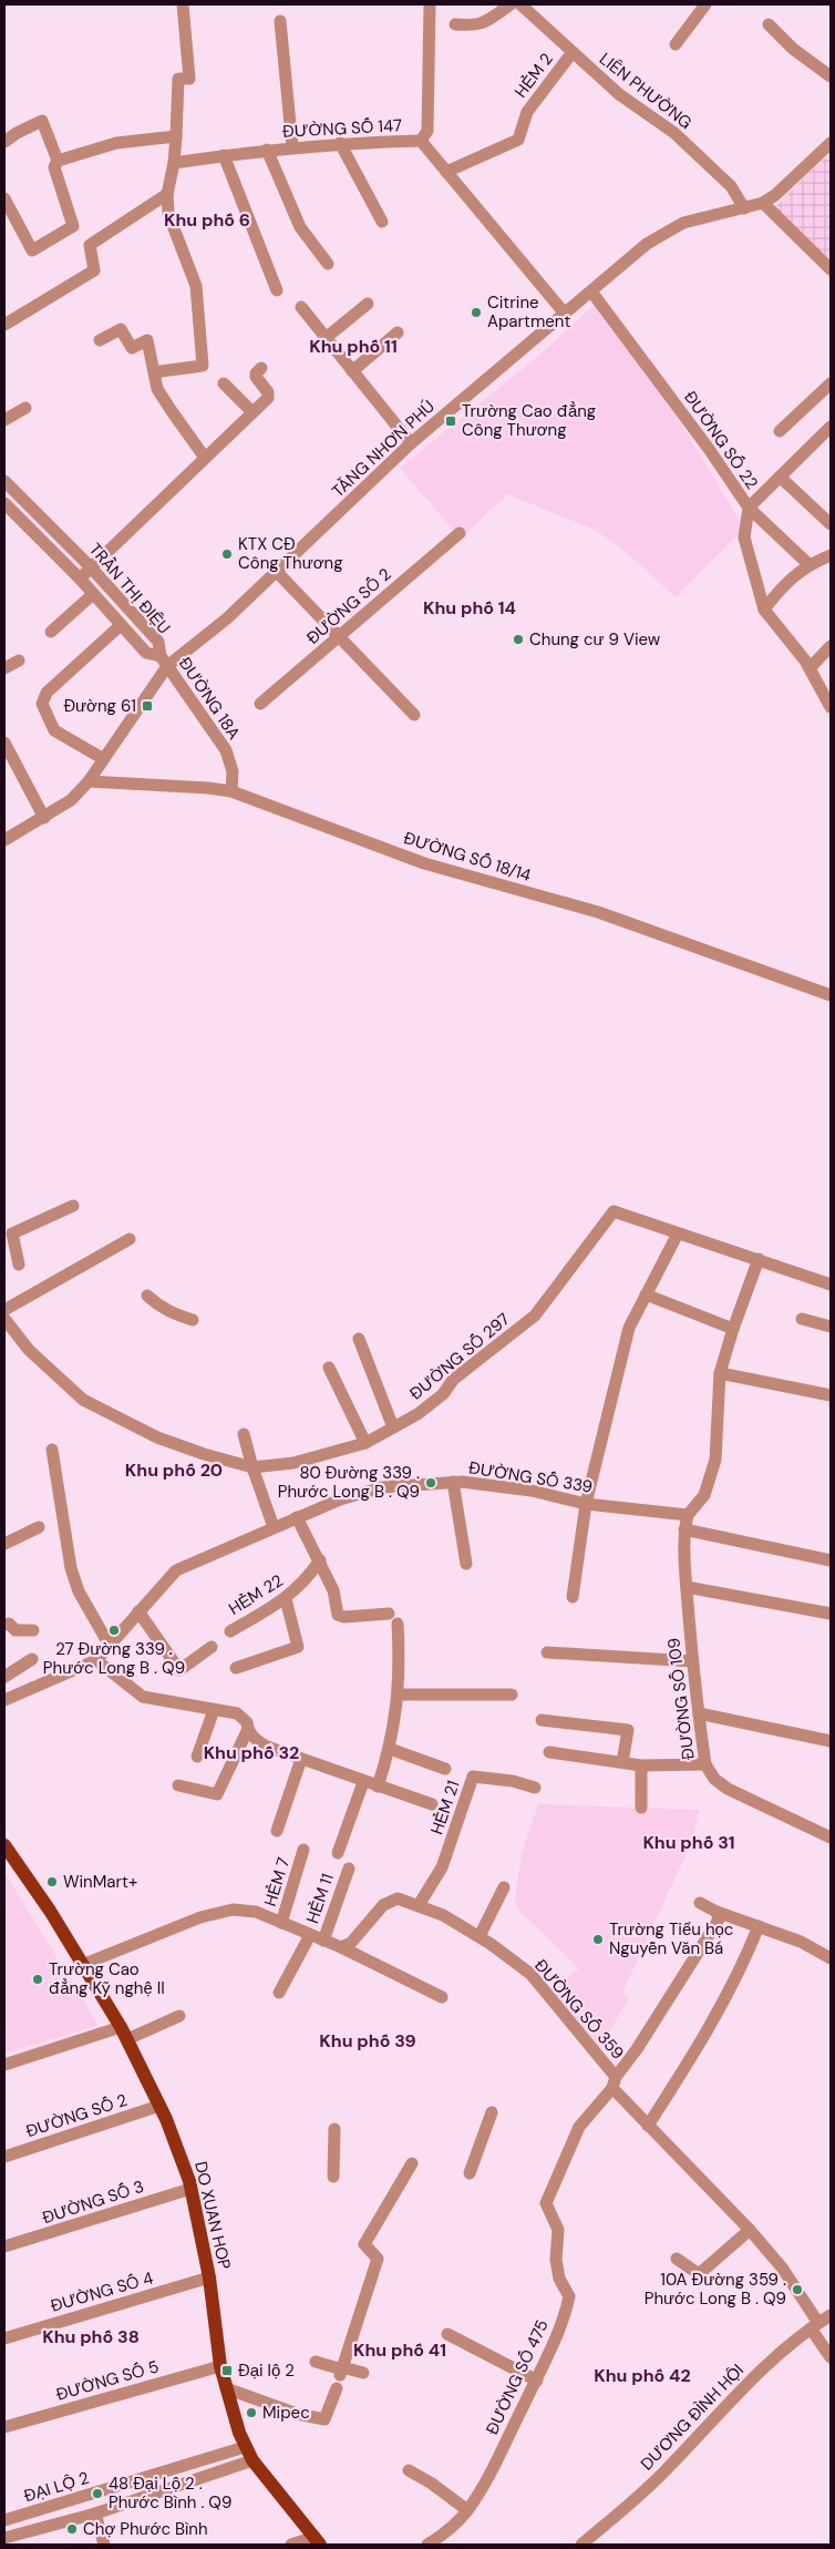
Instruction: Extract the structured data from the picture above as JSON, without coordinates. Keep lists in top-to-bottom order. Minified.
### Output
{"streets":{"main road":["DO XUAN HOP"],"street":["HẺM 2","LIÊN PHƯỜNG","ĐƯỜNG SỐ 147","ĐƯỜNG SỐ 22","TĂNG NHƠN PHÚ","TRẦN THỊ ĐIỆU","ĐƯỜNG SỐ 2","ĐƯỜNG 18A","ĐƯỜNG SỐ 18/14","ĐƯỜNG SỐ 297","ĐƯỜNG SỐ 339","HẺM 22","ĐƯỜNG SỐ 109","HẺM 21","HẺM 7","HẺM 11","ĐƯỜNG SỐ 359","ĐƯỜNG SỐ 3","ĐƯỜNG SỐ 4","ĐƯỜNG SỐ 475","ĐƯỜNG SỐ 5","DƯƠNG ĐÌNH HỘI","ĐẠI LỘ 2"]},"crossings":[["HẺM 2","LIÊN PHƯỜNG"],["HẺM 2","ĐƯỜNG SỐ 147"],["LIÊN PHƯỜNG","TĂNG NHƠN PHÚ"],["ĐƯỜNG SỐ 147","TĂNG NHƠN PHÚ"],["ĐƯỜNG SỐ 22","TĂNG NHƠN PHÚ"],["TĂNG NHƠN PHÚ","TRẦN THỊ ĐIỆU"],["TĂNG NHƠN PHÚ","ĐƯỜNG 18A"],["TĂNG NHƠN PHÚ","ĐƯỜNG SỐ 18/14"],["TRẦN THỊ ĐIỆU","ĐƯỜNG 18A"],["ĐƯỜNG SỐ 2","DO XUAN HOP"],["ĐƯỜNG 18A","ĐƯỜNG SỐ 18/14"],["ĐƯỜNG SỐ 339","ĐƯỜNG SỐ 109"],["HẺM 21","ĐƯỜNG SỐ 359"],["ĐƯỜNG SỐ 359","ĐƯỜNG SỐ 475"],["ĐƯỜNG SỐ 359","DƯƠNG ĐÌNH HỘI"],["ĐƯỜNG SỐ 3","DO XUAN HOP"],["DO XUAN HOP","ĐƯỜNG SỐ 4"],["DO XUAN HOP","ĐƯỜNG SỐ 5"],["DO XUAN HOP","ĐẠI LỘ 2"]],"districts":["Khu phố 6","Khu phố 11","Khu phố 14","Khu phố 20","Khu phố 32","Khu phố 31","Khu phố 39","Khu phố 38","Khu phố 41","Khu phố 42"],"places":{"other":["Citrine Apartment","KTX CĐ Công Thương","Chung cư 9 View","80 Đường 339 . Phước Long B . Q9","27 Đường 339 . Phước Long B . Q9","WinMart+","Trường Tiểu học Nguyễn Văn Bá","Trường Cao đẳng Kỹ nghệ II","10A Đường 359 . Phước Long B . Q9","Mipec","48 Đại Lộ 2 . Phước Bình . Q9","Chợ Phước Bình"],"transit":["Trường Cao đẳng Công Thương","Đường 61","Đại lộ 2"]}}
